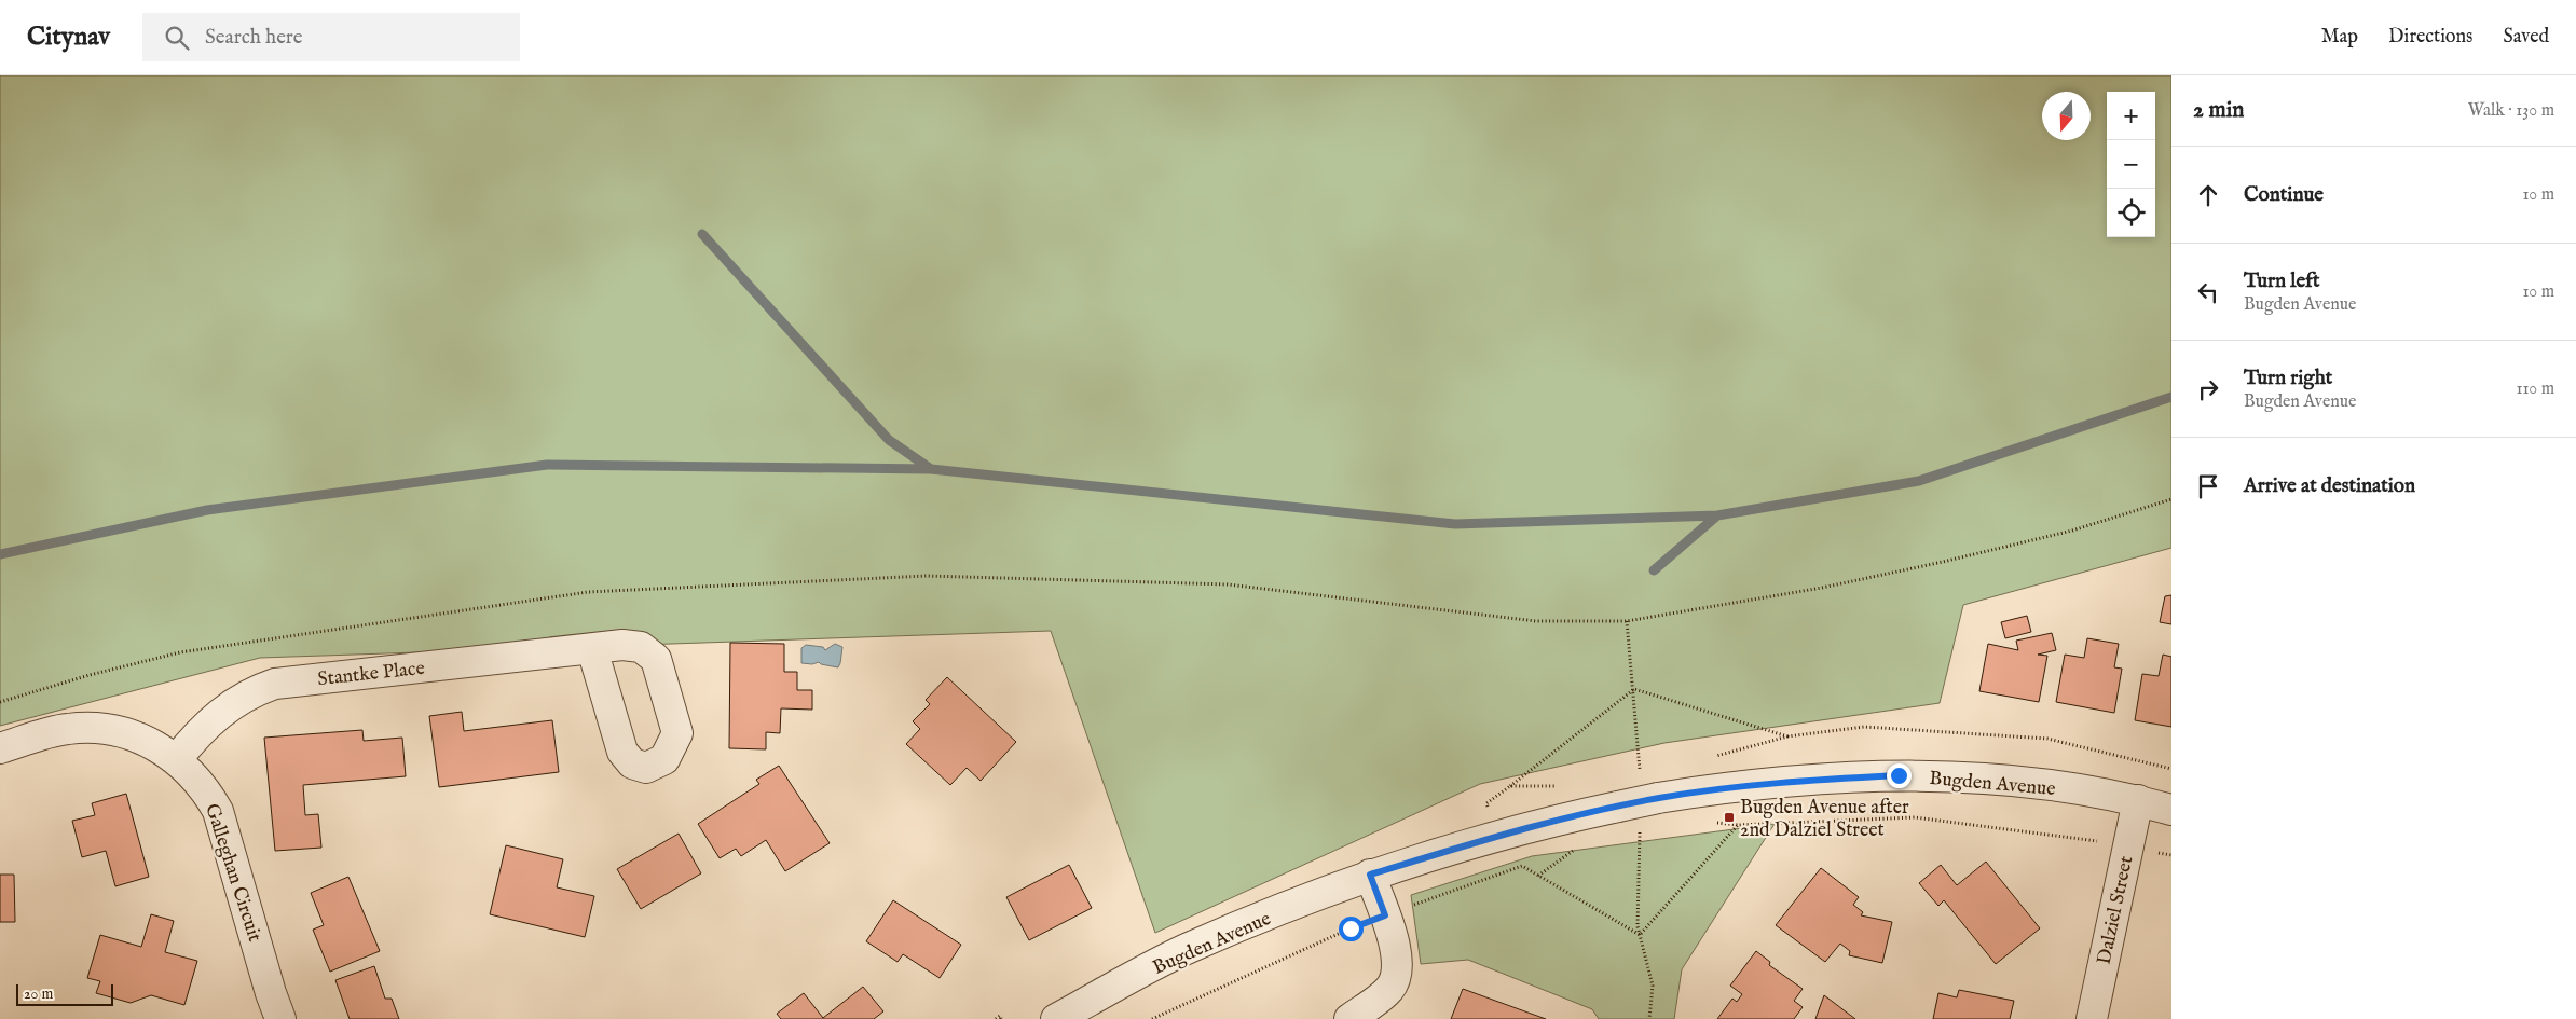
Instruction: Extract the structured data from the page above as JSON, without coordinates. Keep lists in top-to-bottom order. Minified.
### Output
{"streets":{"street":["Stantke Place","Bugden Avenue","Galleghan Circuit","Dalziel Street"]},"crossings":[["Stantke Place","Galleghan Circuit"],["Bugden Avenue","Dalziel Street"]],"places":{"transit":["Bugden Avenue after 2nd Dalziel Street"]},"scale_bar":"20 m","north":"bottom","page":{"header":"Citynav","search":"Search here","nav":["Map","Directions","Saved"],"heading":["2 min","Walk · 130 m"],"map_buttons":["+","−"],"list":[["Continue","10 m"],["Turn left","Bugden Avenue","10 m"],["Turn right","Bugden Avenue","110 m"],"Arrive at destination"],"scale":"20 m"}}
